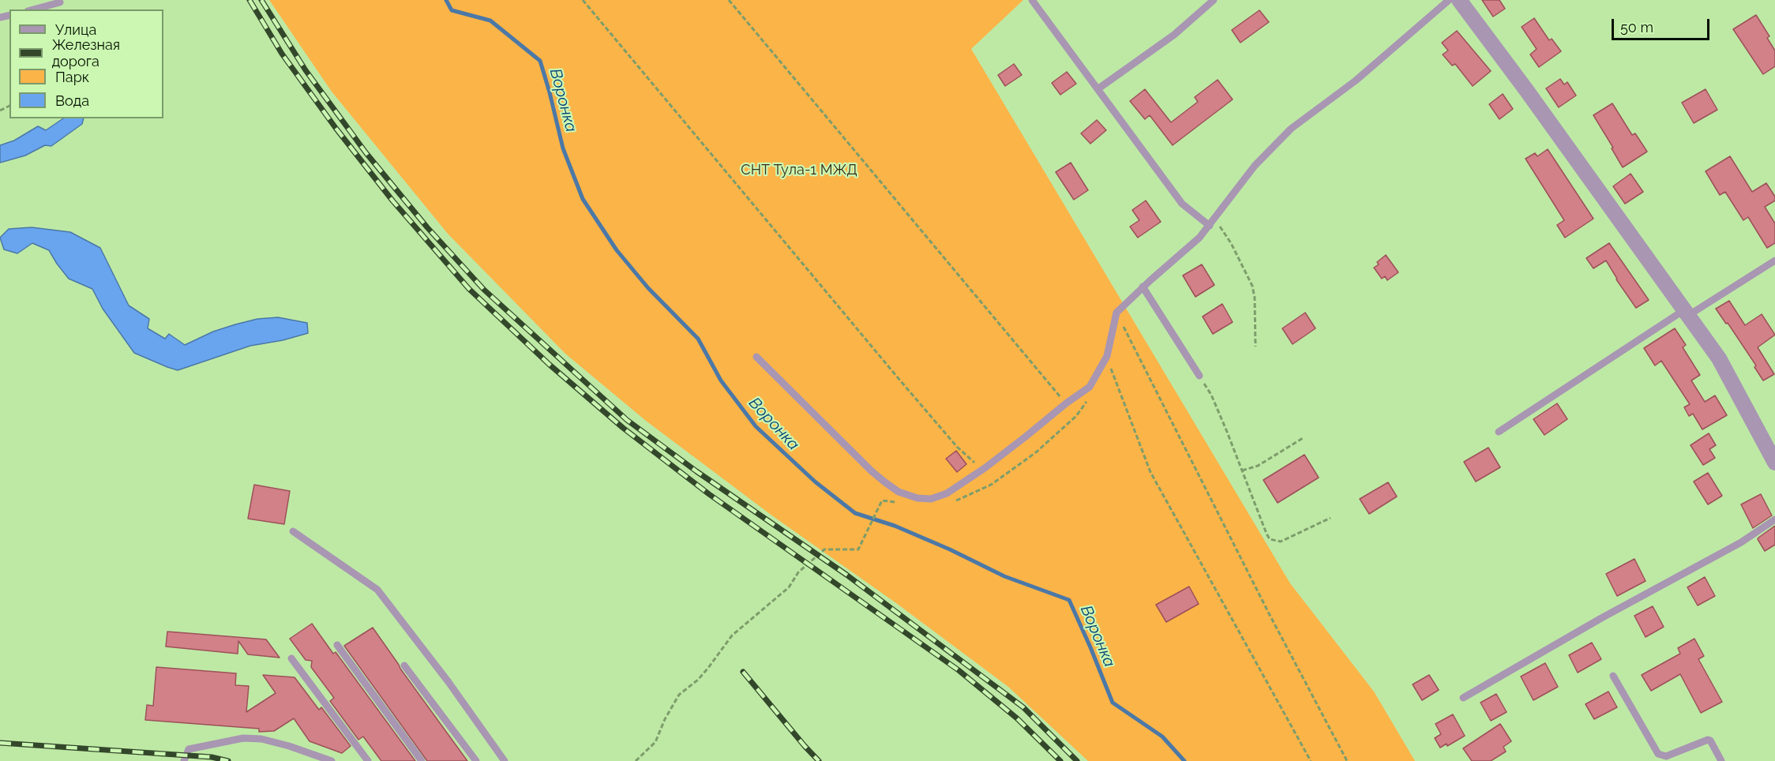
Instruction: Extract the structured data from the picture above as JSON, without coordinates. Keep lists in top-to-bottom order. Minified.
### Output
{"water":["Воронка"],"parks":["СНТ Тула-1 МЖД"],"legend":["Улица","Железная дорога","Парк","Вода"],"scale_bar":"50 m"}
